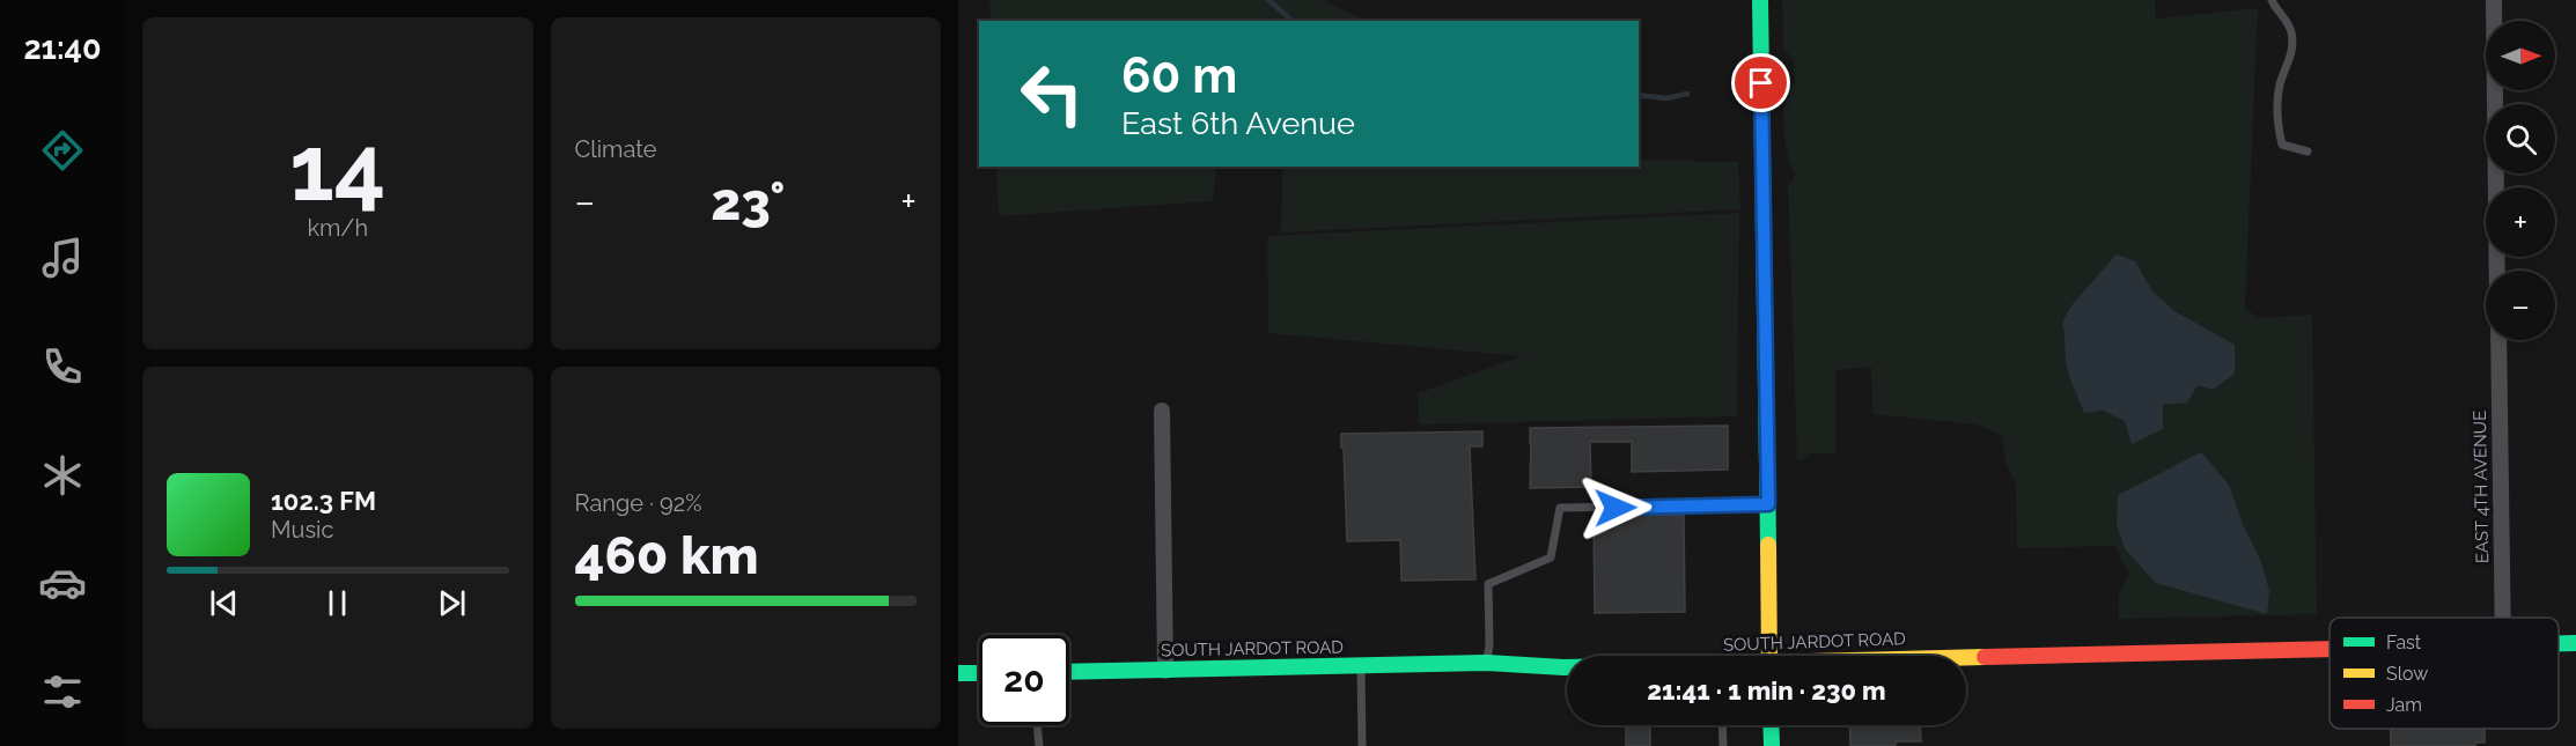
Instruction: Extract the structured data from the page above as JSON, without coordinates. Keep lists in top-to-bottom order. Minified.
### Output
{"streets":{"main road":["SOUTH JARDOT ROAD"],"street":["EAST 4TH AVENUE"]},"legend":["Fast","Slow","Jam"],"north":"right","page":{"tabs":"21:40","tile":[["14","km/h"],"Climate",["Range · 92%","460 km"]],"map_buttons":["+","−"],"turn":["60 m","East 6th Avenue"],"heat":["−","23°","+"],"song":["102.3 FM","Music"],"limit":"20","trip":"21:41 · 1 min · 230 m"}}
